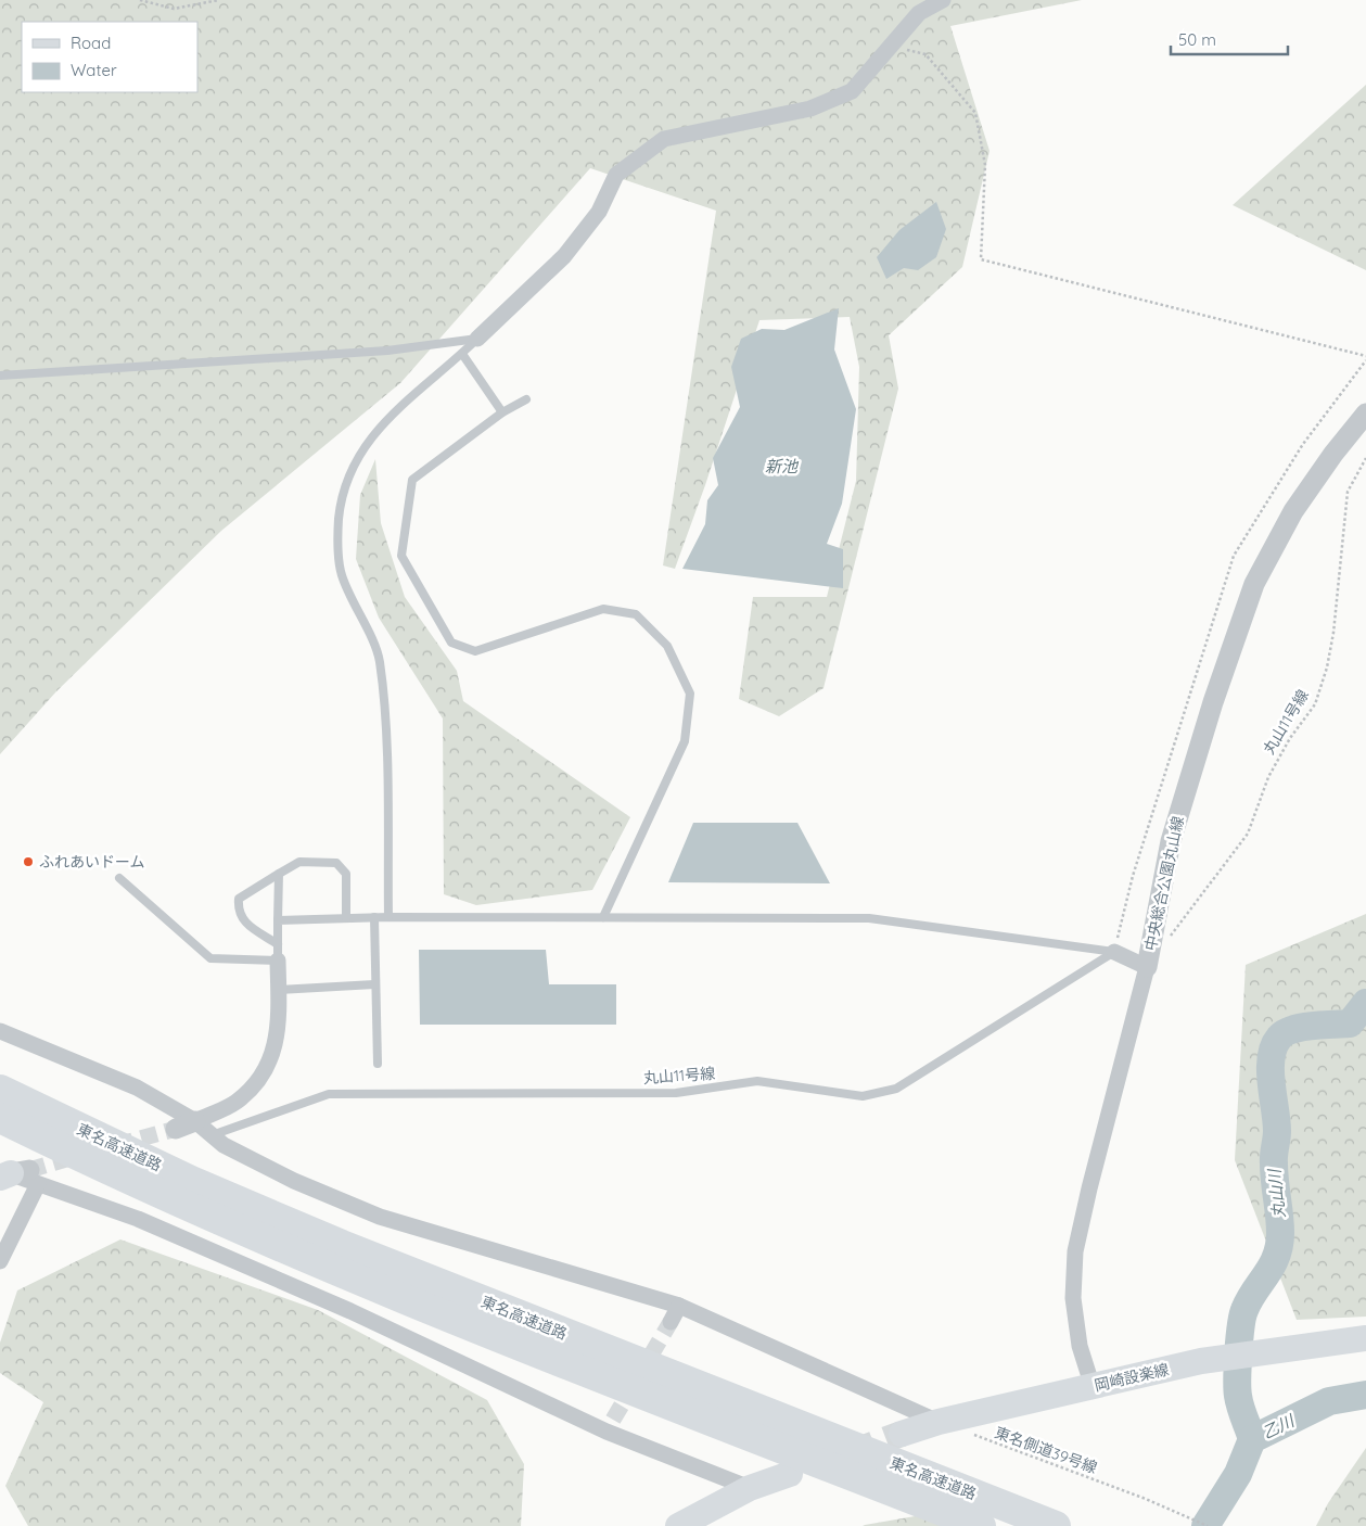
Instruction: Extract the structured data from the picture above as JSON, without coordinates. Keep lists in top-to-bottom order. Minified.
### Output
{"streets":{"highway":["東名高速道路"],"main road":["岡崎設楽線"],"street":["中央総合公園丸山線"],"lane":["丸山11号線"],"path":["東名側道39号線"]},"crossings":[["丸山11号線","中央総合公園丸山線"],["中央総合公園丸山線","岡崎設楽線"],["岡崎設楽線","東名側道39号線"]],"water":["新池","丸山川","乙川"],"places":["ふれあいドーム"],"legend":["Road","Water"],"scale_bar":"50 m"}
